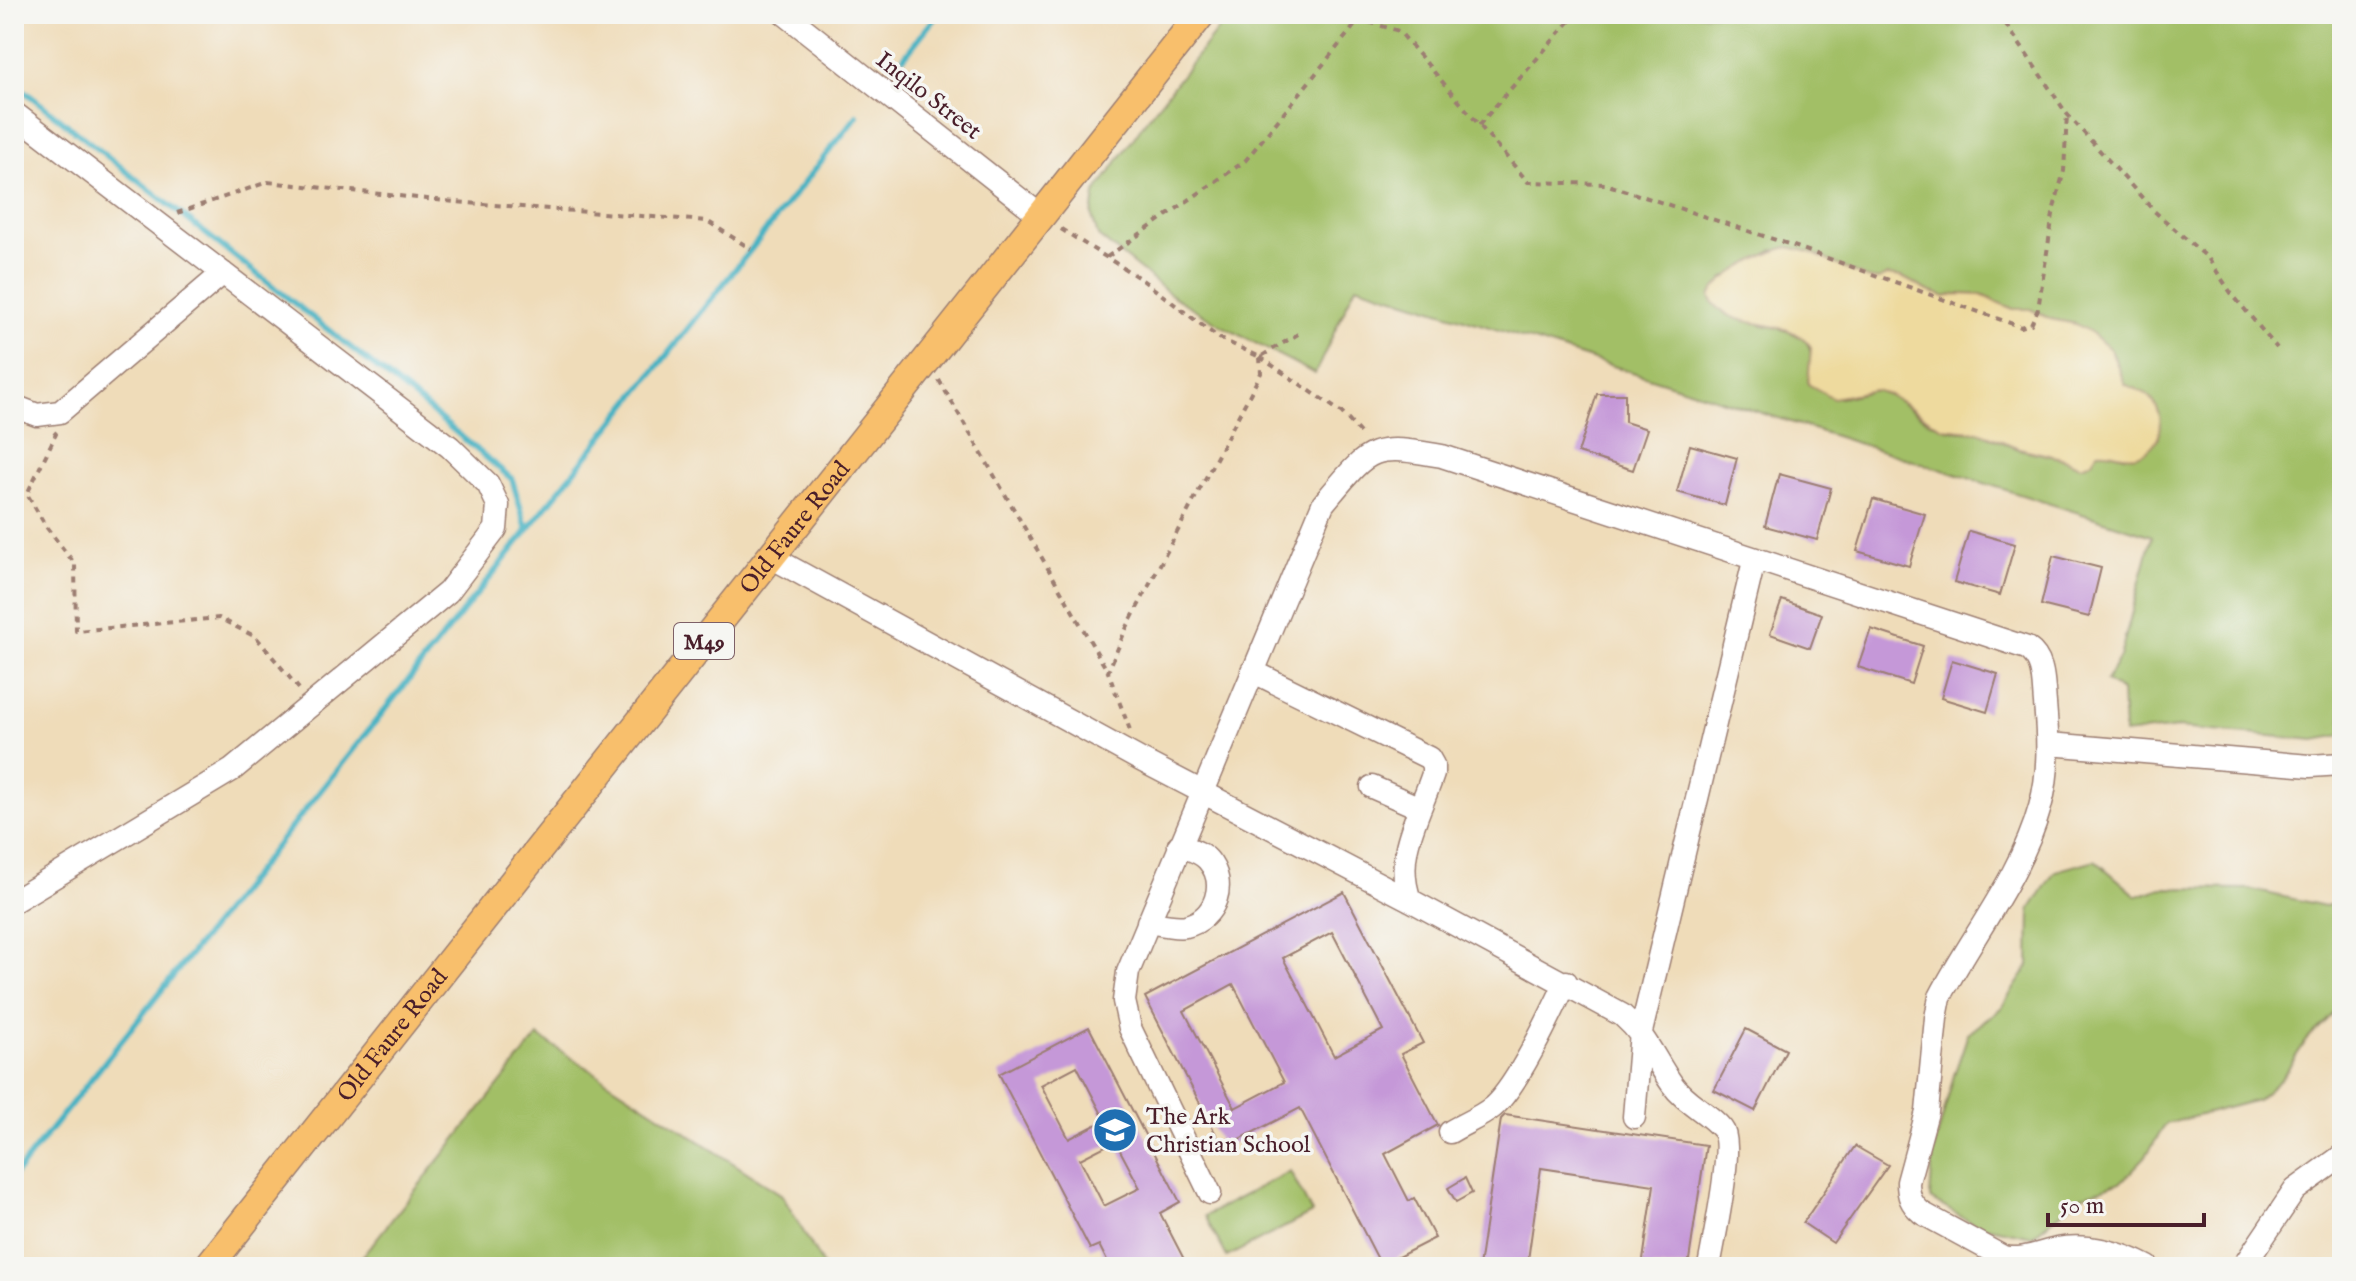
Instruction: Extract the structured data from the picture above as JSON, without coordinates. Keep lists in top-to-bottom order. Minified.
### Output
{"streets":{"main road":["Old Faure Road","M49"],"street":["Inqilo Street"]},"crossings":[["Inqilo Street","Old Faure Road"]],"places":{"school or university":["The Ark Christian School"]},"scale_bar":"50 m"}
